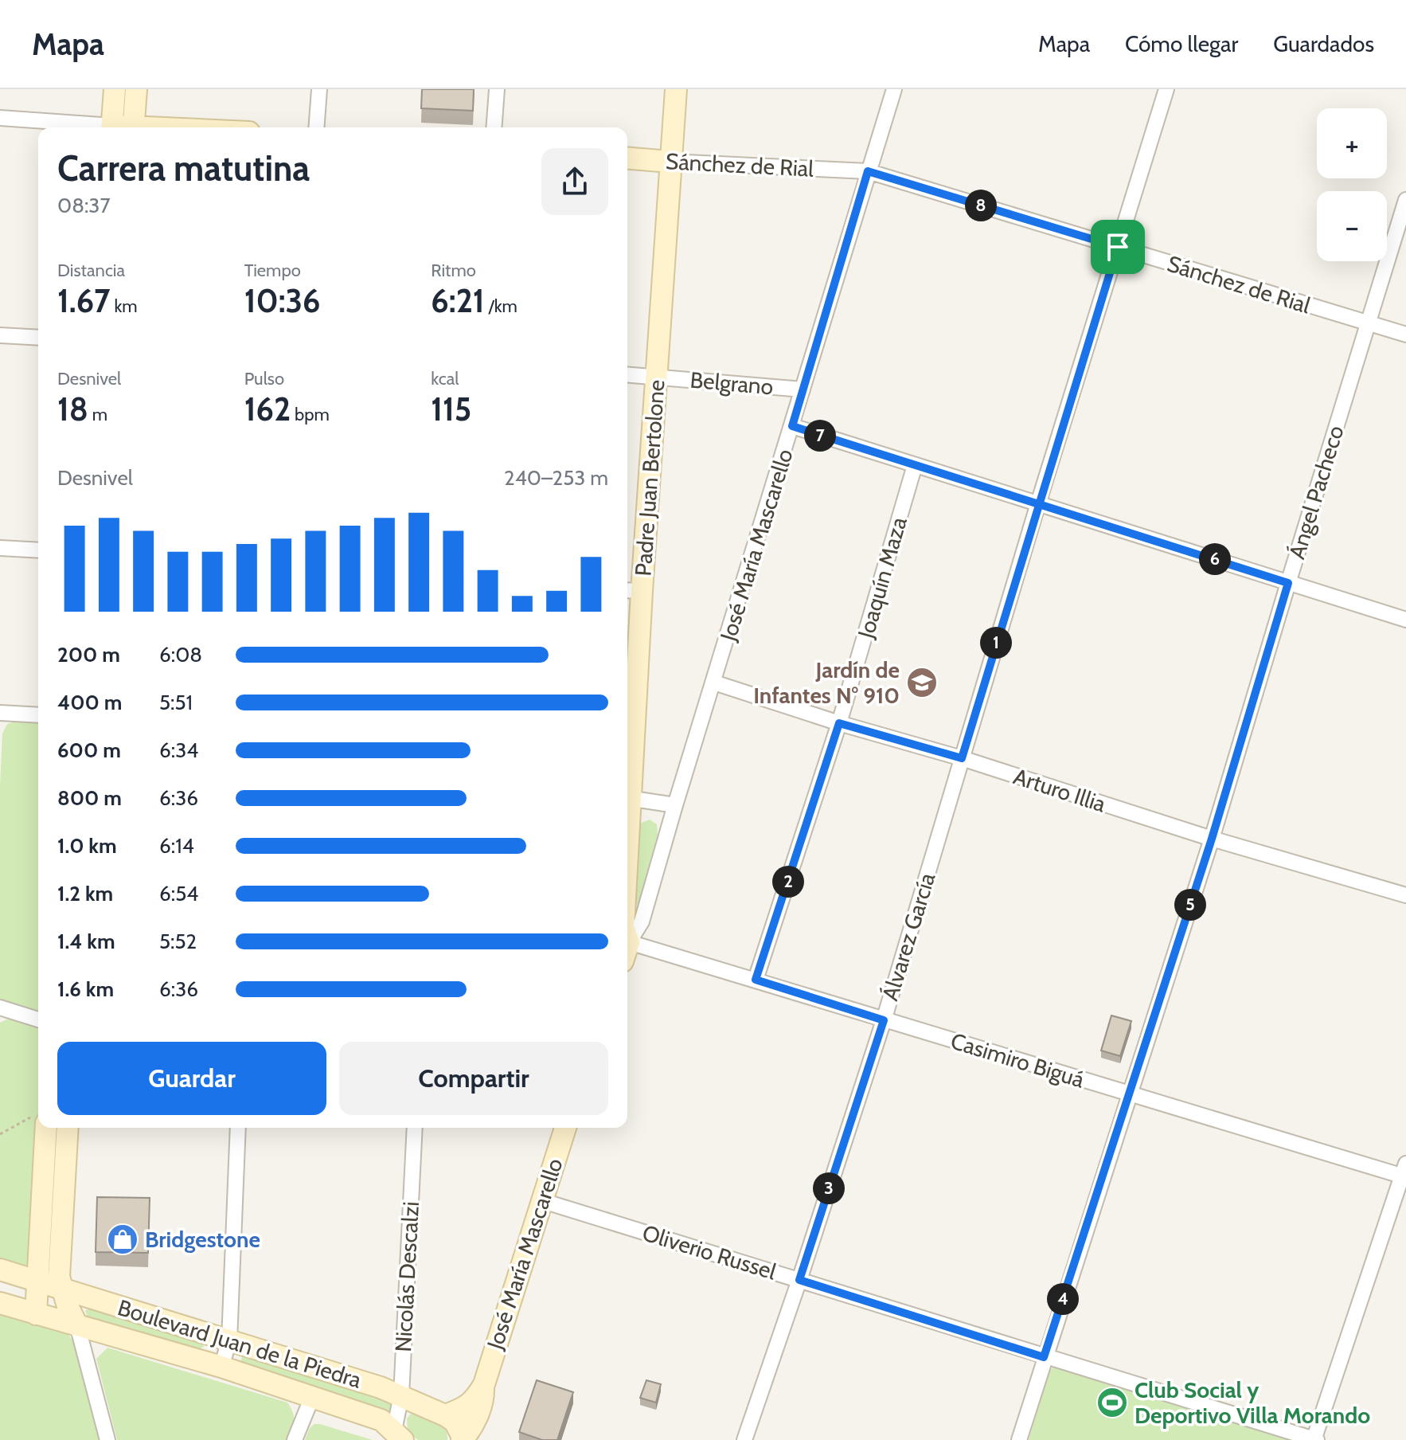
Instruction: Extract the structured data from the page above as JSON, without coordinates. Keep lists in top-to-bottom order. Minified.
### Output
{"streets":{"street":["Sánchez de Rial","Belgrano","Padre Juan Bertolone","Ángel Pacheco","José María Mascarello","Joaquín Maza","Arturo Illia","Álvarez García","Casimiro Biguá","Oliverio Russel","Nicolás Descalzi","Boulevard Juan de la Piedra"]},"crossings":[["Sánchez de Rial","Padre Juan Bertolone"],["Sánchez de Rial","Ángel Pacheco"],["Sánchez de Rial","José María Mascarello"],["Sánchez de Rial","Álvarez García"],["Belgrano","Padre Juan Bertolone"],["Belgrano","Ángel Pacheco"],["Belgrano","José María Mascarello"],["Belgrano","Joaquín Maza"],["Belgrano","Álvarez García"],["Ángel Pacheco","Arturo Illia"],["Ángel Pacheco","Casimiro Biguá"],["Ángel Pacheco","Oliverio Russel"],["José María Mascarello","Arturo Illia"],["José María Mascarello","Oliverio Russel"],["José María Mascarello","Boulevard Juan de la Piedra"],["Joaquín Maza","Arturo Illia"],["Joaquín Maza","Casimiro Biguá"],["Arturo Illia","Álvarez García"],["Álvarez García","Casimiro Biguá"],["Álvarez García","Oliverio Russel"],["Nicolás Descalzi","Boulevard Juan de la Piedra"]],"places":{"school or university":["Jardín de Infantes N° 910"],"shop":["Bridgestone"],"sports":["Club Social y Deportivo Villa Morando"]},"page":{"header":"Mapa","nav":["Mapa","Cómo llegar","Guardados"],"map_buttons":["+","−"],"heading":["Carrera matutina","08:37"],"pins":["8","7","6","1","2","5","3","4"],"stats":[["Distancia","1.67 km"],["Tiempo","10:36"],["Ritmo","6:21 /km"],["Desnivel","18 m"],["Pulso","162 bpm"],["kcal","115"]],"chart":["Desnivel","240–253 m"],"list":[{"name":"200 m","note":"6:08"},{"name":"400 m","note":"5:51"},{"name":"600 m","note":"6:34"},{"name":"800 m","note":"6:36"},{"name":"1.0 km","note":"6:14"},{"name":"1.2 km","note":"6:54"},{"name":"1.4 km","note":"5:52"},{"name":"1.6 km","note":"6:36"}],"buttons":["Guardar","Compartir"]}}
